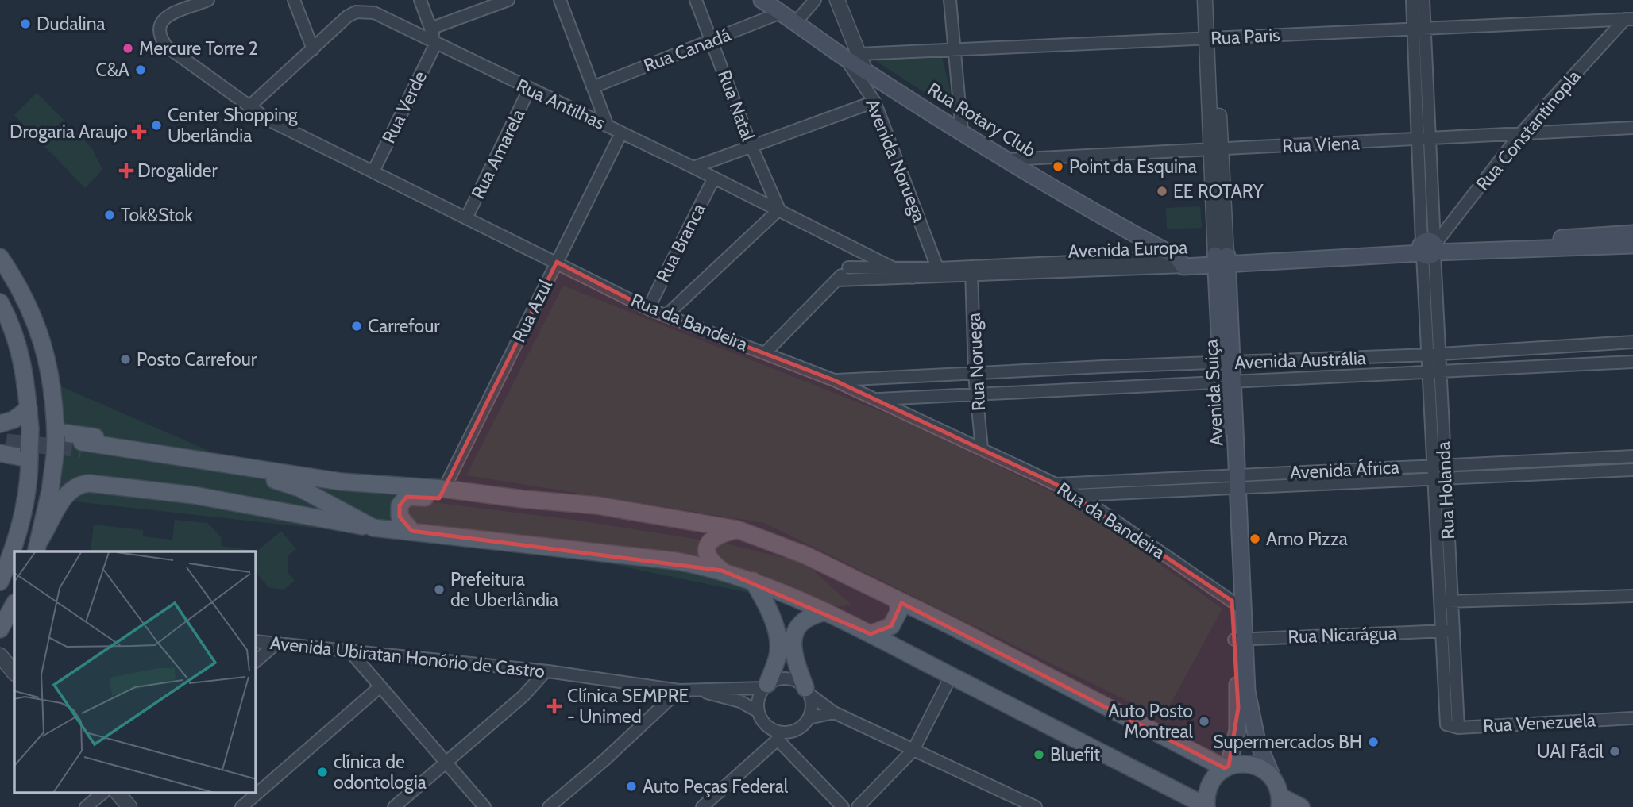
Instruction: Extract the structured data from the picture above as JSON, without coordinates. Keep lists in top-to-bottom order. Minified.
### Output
{"streets":{"main road":["Rua Rotary Club","Avenida Europa","Avenida Suiça"],"street":["Rua Paris","Rua Canadá","Rua Antilhas","Rua Natal","Rua Verde","Rua Constantinopla","Rua Viena","Rua Amarela","Avenida Noruega","Rua Branca","Rua Azul","Rua da Bandeira","Avenida Austrália","Rua Noruega","Avenida África","Rua Holanda","Rua Nicarágua","Avenida Ubiratan Honório de Castro","Rua Venezuela"]},"crossings":[["Rua Paris","Rua Rotary Club"],["Rua Paris","Rua Constantinopla"],["Rua Paris","Avenida Noruega"],["Rua Paris","Avenida Suiça"],["Rua Paris","Rua Holanda"],["Rua Canadá","Rua Natal"],["Rua Canadá","Rua Rotary Club"],["Rua Antilhas","Rua Natal"],["Rua Antilhas","Rua Verde"],["Rua Antilhas","Rua Amarela"],["Rua Antilhas","Rua Branca"],["Rua Antilhas","Avenida Europa"],["Rua Antilhas","Rua Azul"],["Rua Antilhas","Rua da Bandeira"],["Rua Verde","Rua da Bandeira"],["Rua Rotary Club","Rua Viena"],["Rua Rotary Club","Avenida Noruega"],["Rua Rotary Club","Avenida Europa"],["Rua Constantinopla","Rua Viena"],["Rua Constantinopla","Avenida Europa"],["Rua Constantinopla","Rua Holanda"],["Rua Viena","Avenida Suiça"],["Rua Viena","Rua Holanda"],["Rua Amarela","Rua da Bandeira"],["Avenida Noruega","Avenida Europa"],["Rua Branca","Rua da Bandeira"],["Avenida Europa","Rua Noruega"],["Avenida Europa","Avenida Suiça"],["Avenida Europa","Rua Holanda"],["Rua Azul","Rua da Bandeira"],["Rua da Bandeira","Avenida Austrália"],["Rua da Bandeira","Rua Noruega"],["Rua da Bandeira","Avenida Suiça"],["Rua da Bandeira","Avenida África"],["Avenida Austrália","Rua Noruega"],["Avenida Austrália","Avenida Suiça"],["Avenida Austrália","Rua Holanda"],["Avenida Suiça","Avenida África"],["Avenida Suiça","Rua Nicarágua"],["Avenida África","Rua Holanda"],["Rua Holanda","Rua Nicarágua"],["Rua Holanda","Rua Venezuela"]],"places":{"other":["Dudalina","Mercure Torre 2","C&A","Center Shopping Uberlândia","Point da Esquina","EE ROTARY","Tok&Stok","Carrefour","Posto Carrefour","Amo Pizza","Prefeitura de Uberlândia","Auto Posto Montreal","Supermercados BH","UAI Fácil","Bluefit","clínica de odontologia","Auto Peças Federal"],"health":["Drogaria Araujo","Drogalider","Clínica SEMPRE - Unimed"]}}
